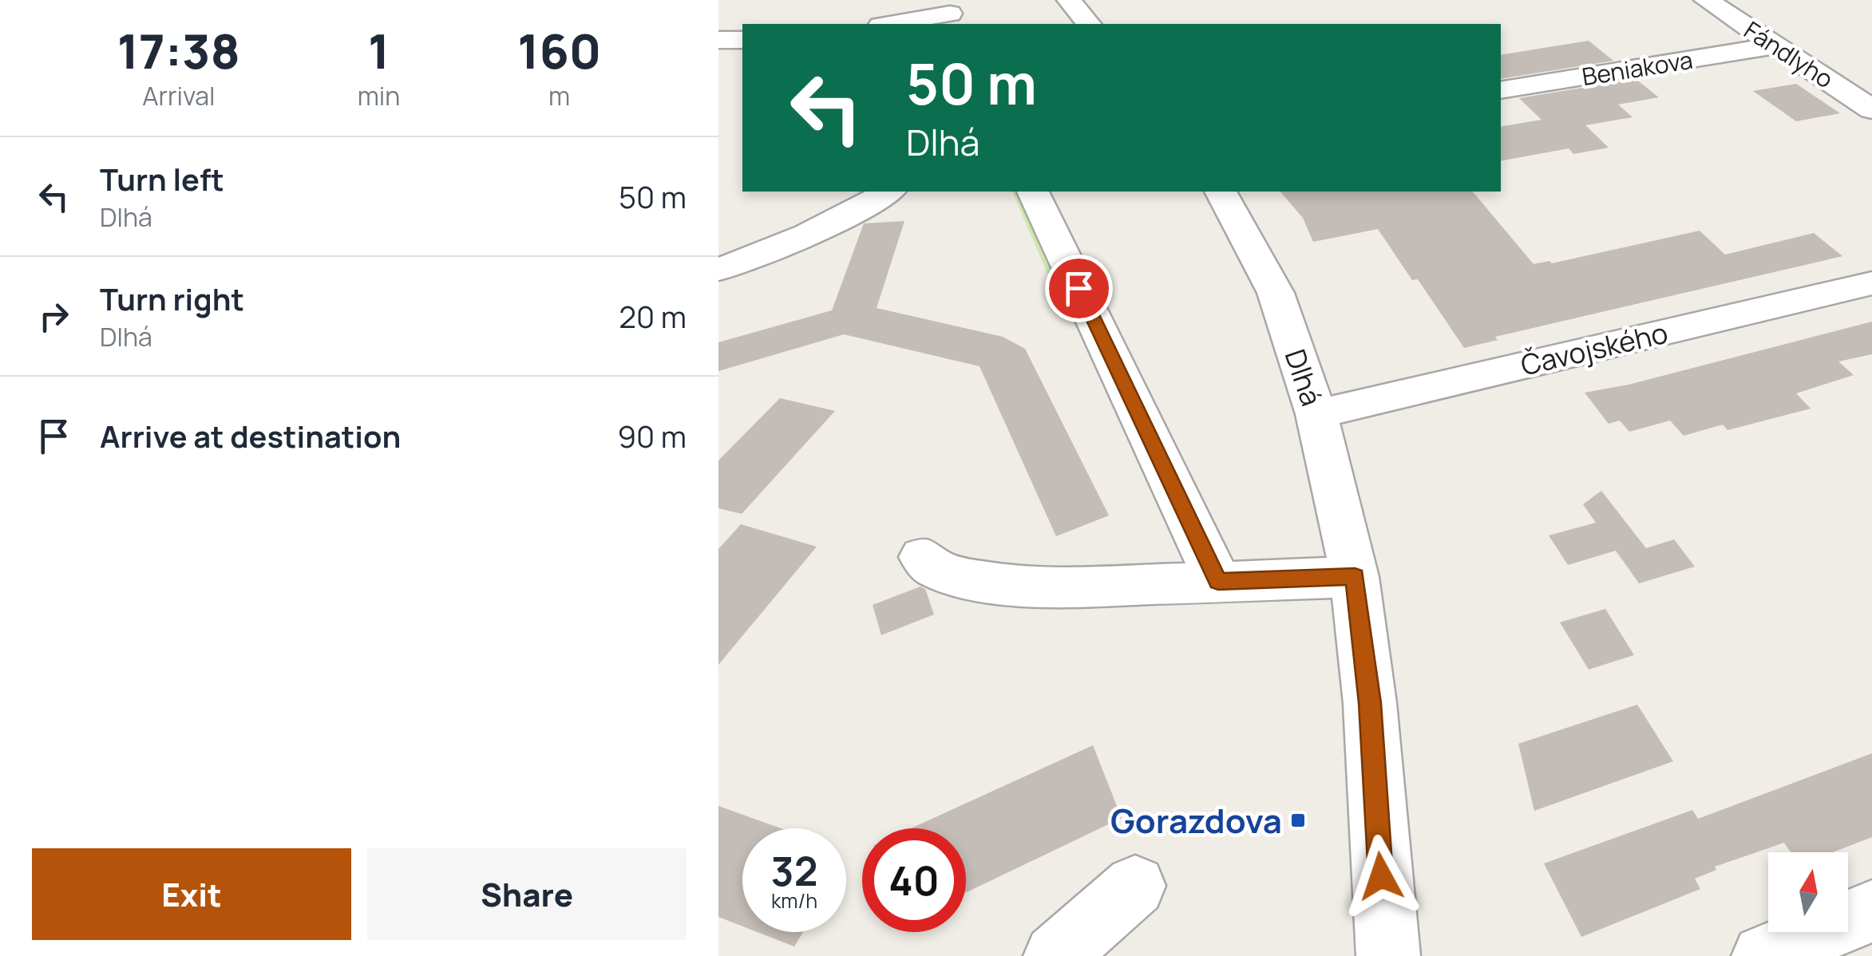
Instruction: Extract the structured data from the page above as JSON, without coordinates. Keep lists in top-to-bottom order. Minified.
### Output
{"streets":{"street":["Fándlyho","Beniakova","Čavojského","Dlhá"]},"crossings":[["Fándlyho","Beniakova"],["Čavojského","Dlhá"]],"places":{"transit":["Gorazdova"]},"north":"top","page":{"eta":["17:38","Arrival","1","min","160","m"],"turn":["50 m","Dlhá"],"list":[{"name":"Turn left","note":"Dlhá","value":"50 m"},{"name":"Turn right","note":"Dlhá","value":"20 m"},{"name":"Arrive at destination","value":"90 m"}],"speed":"32 km/h","limit":"40","buttons":["Exit","Share"]}}
